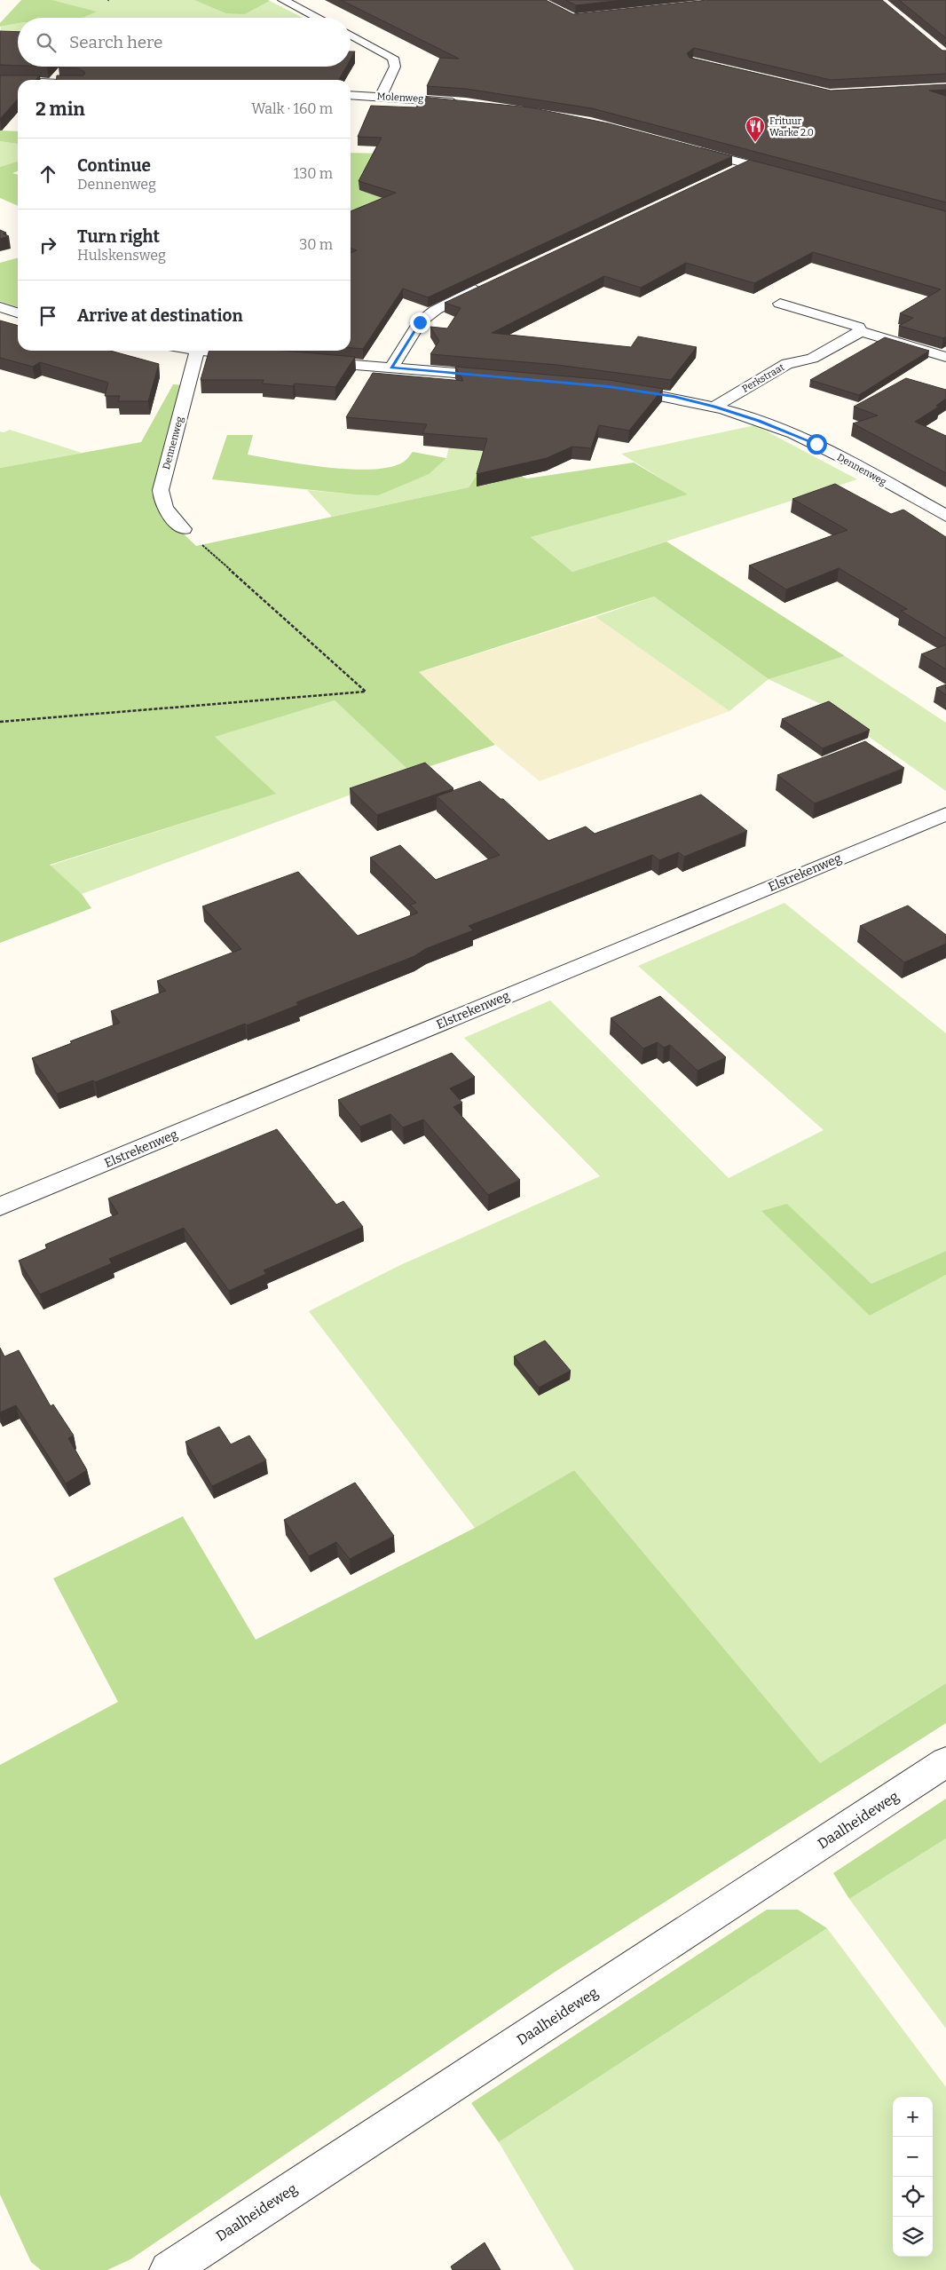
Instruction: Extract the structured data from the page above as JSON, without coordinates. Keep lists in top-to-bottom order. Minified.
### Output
{"streets":{"street":["Molenweg","Perkstraat","Dennenweg","Elstrekenweg","Daalheideweg"]},"crossings":[["Perkstraat","Dennenweg"]],"places":{"restaurant":["Frituur Warke 2.0"]},"page":{"search":"Search here","heading":["2 min","Walk · 160 m"],"list":[["Continue","Dennenweg","130 m"],["Turn right","Hulskensweg","30 m"],"Arrive at destination"],"map_buttons":["+","−"]}}
